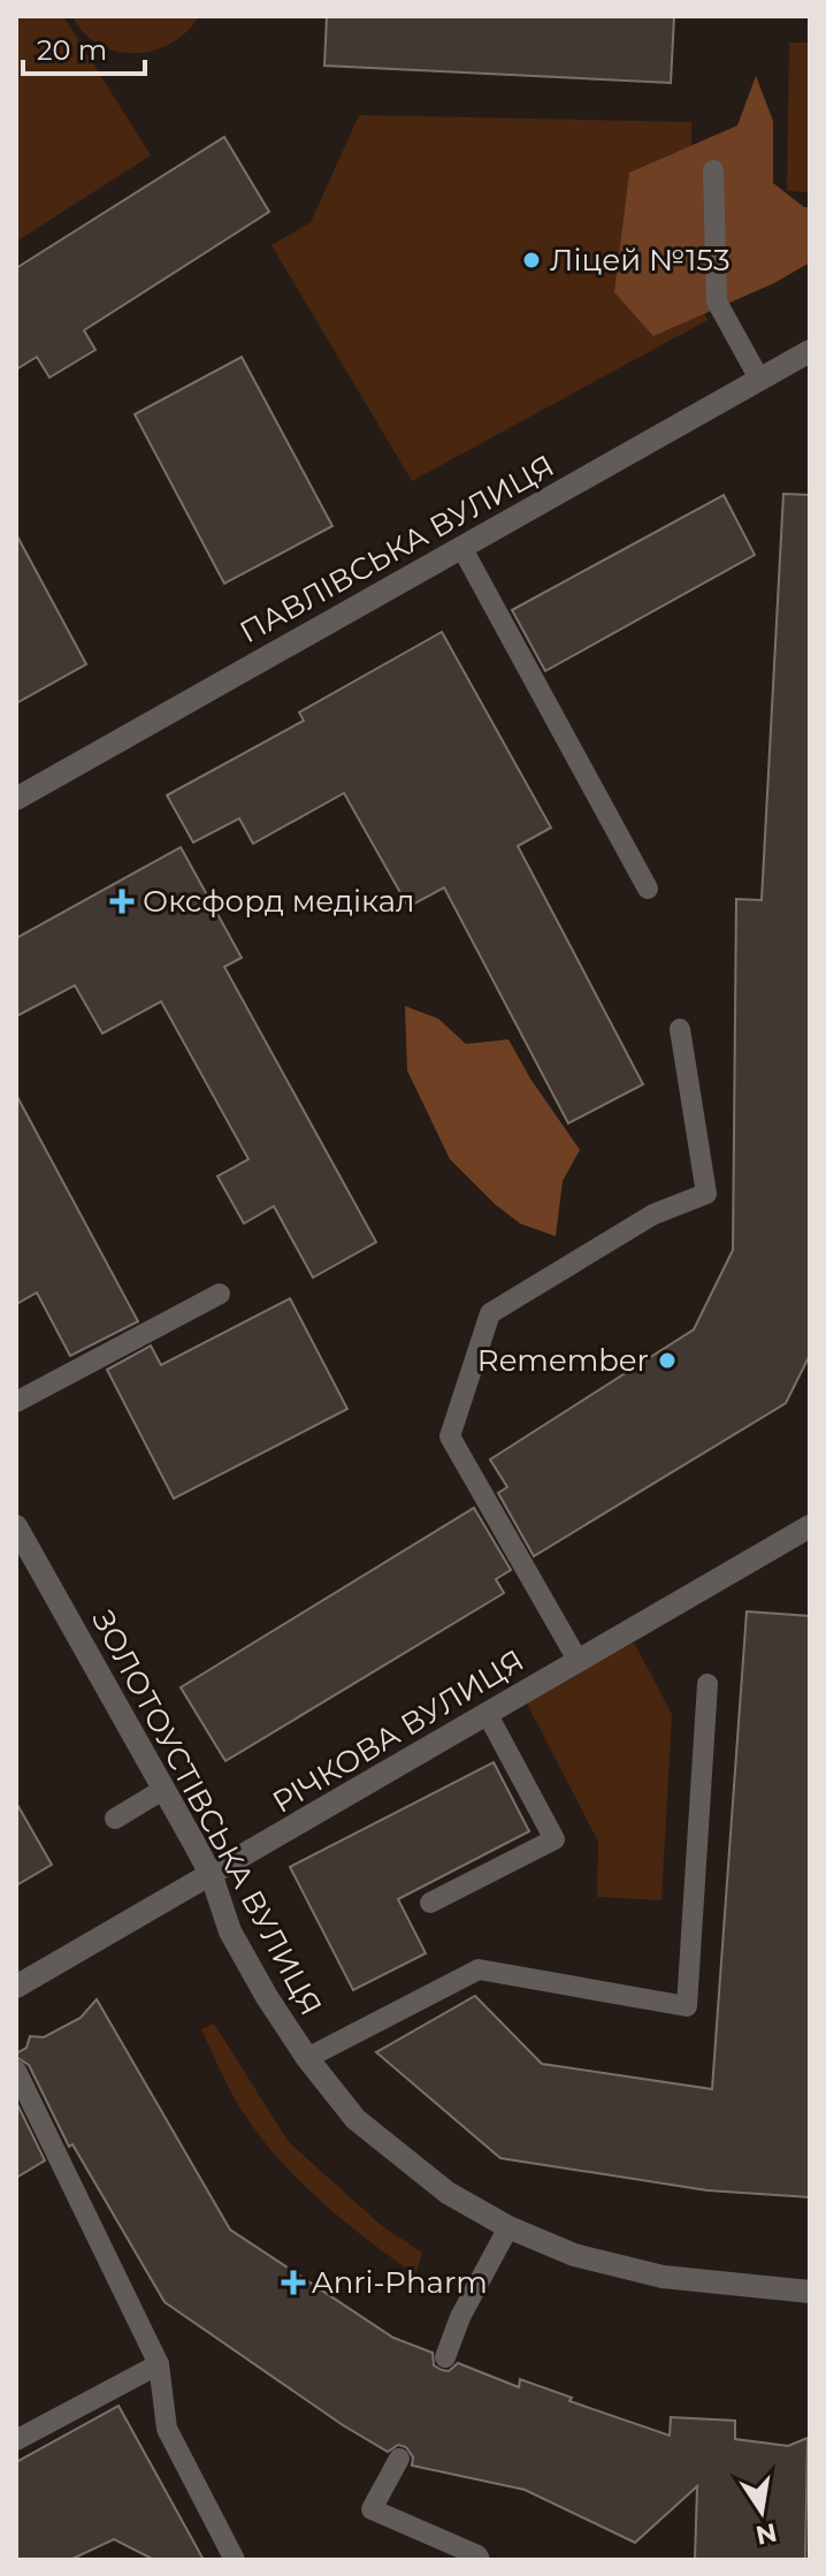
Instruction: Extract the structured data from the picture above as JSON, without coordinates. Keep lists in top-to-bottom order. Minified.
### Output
{"streets":{"street":["ПАВЛІВСЬКА ВУЛИЦЯ","РІЧКОВА ВУЛИЦЯ","ЗОЛОТОУСТІВСЬКА ВУЛИЦЯ"]},"crossings":[["РІЧКОВА ВУЛИЦЯ","ЗОЛОТОУСТІВСЬКА ВУЛИЦЯ"]],"places":{"other":["Ліцей №153","Remember"],"health":["Оксфорд медікал","Anri-Pharm"]},"scale_bar":"20 m","north":"bottom"}
